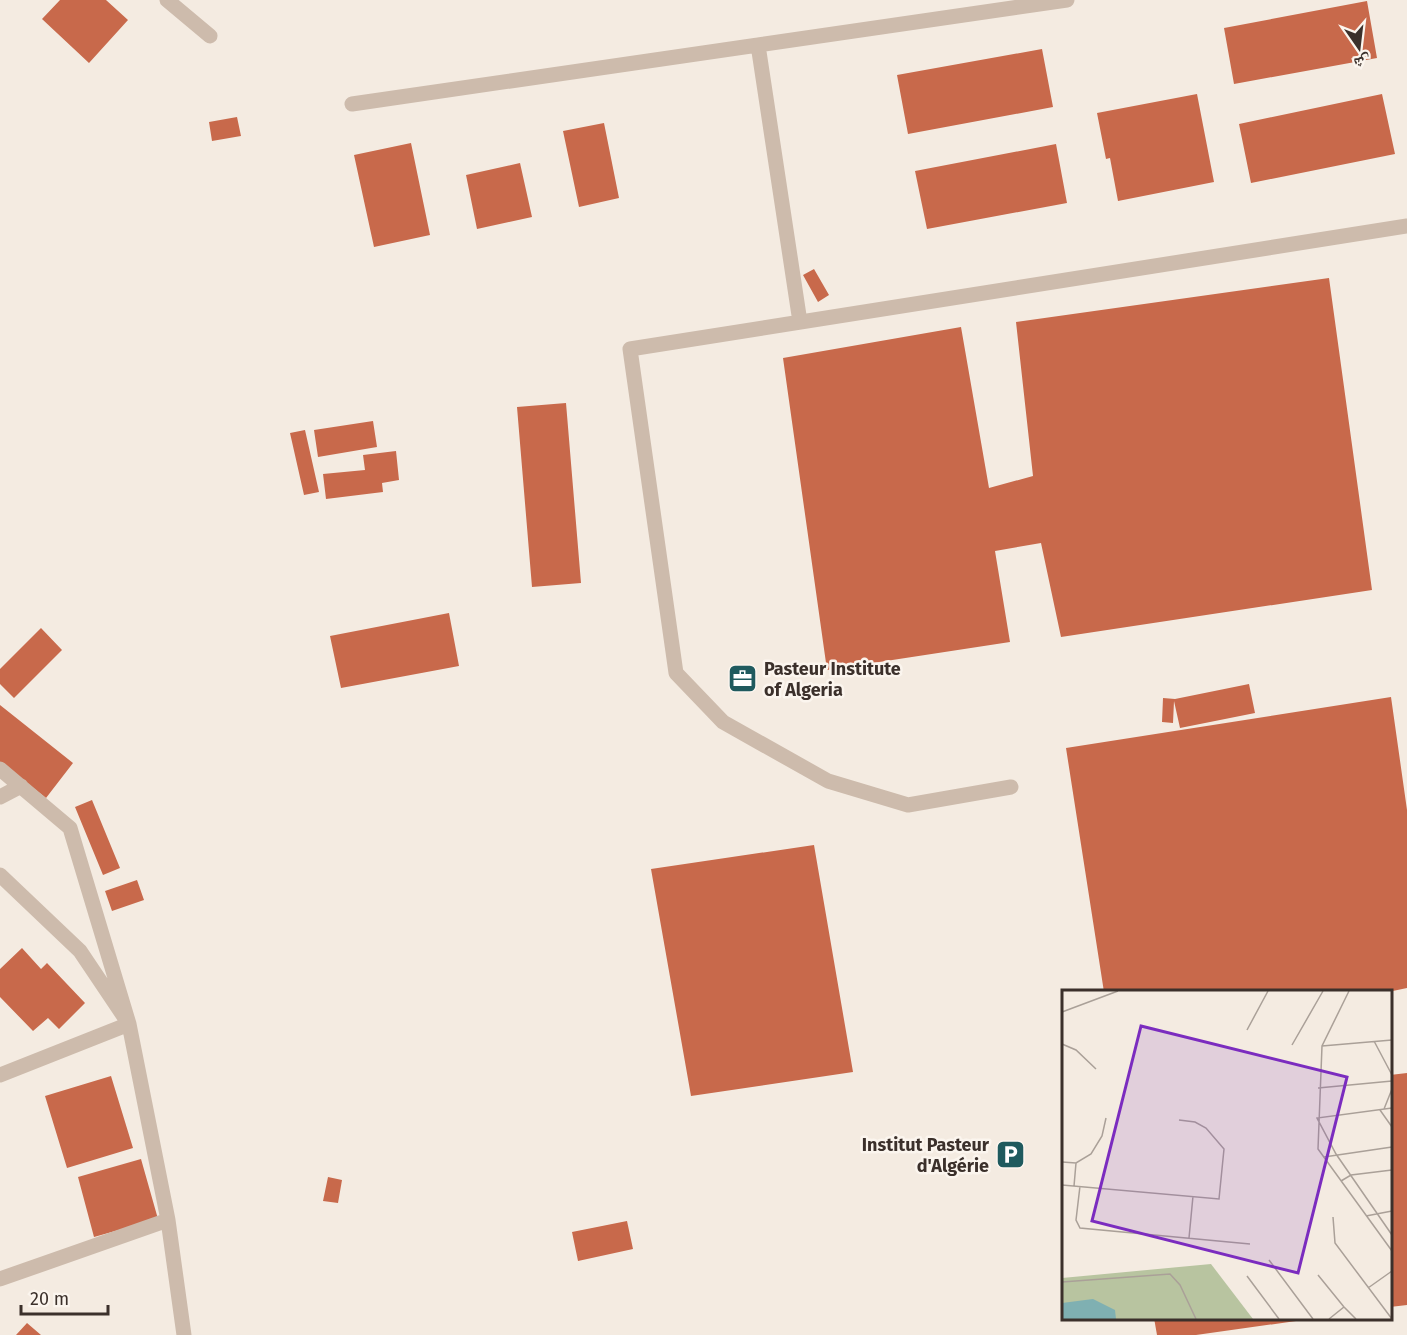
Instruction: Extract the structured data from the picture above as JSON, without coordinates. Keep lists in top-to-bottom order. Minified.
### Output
{"places":{"office":["Pasteur Institute of Algeria"],"parking":["Institut Pasteur d'Algérie"]},"scale_bar":"20 m","north":"bottom"}
